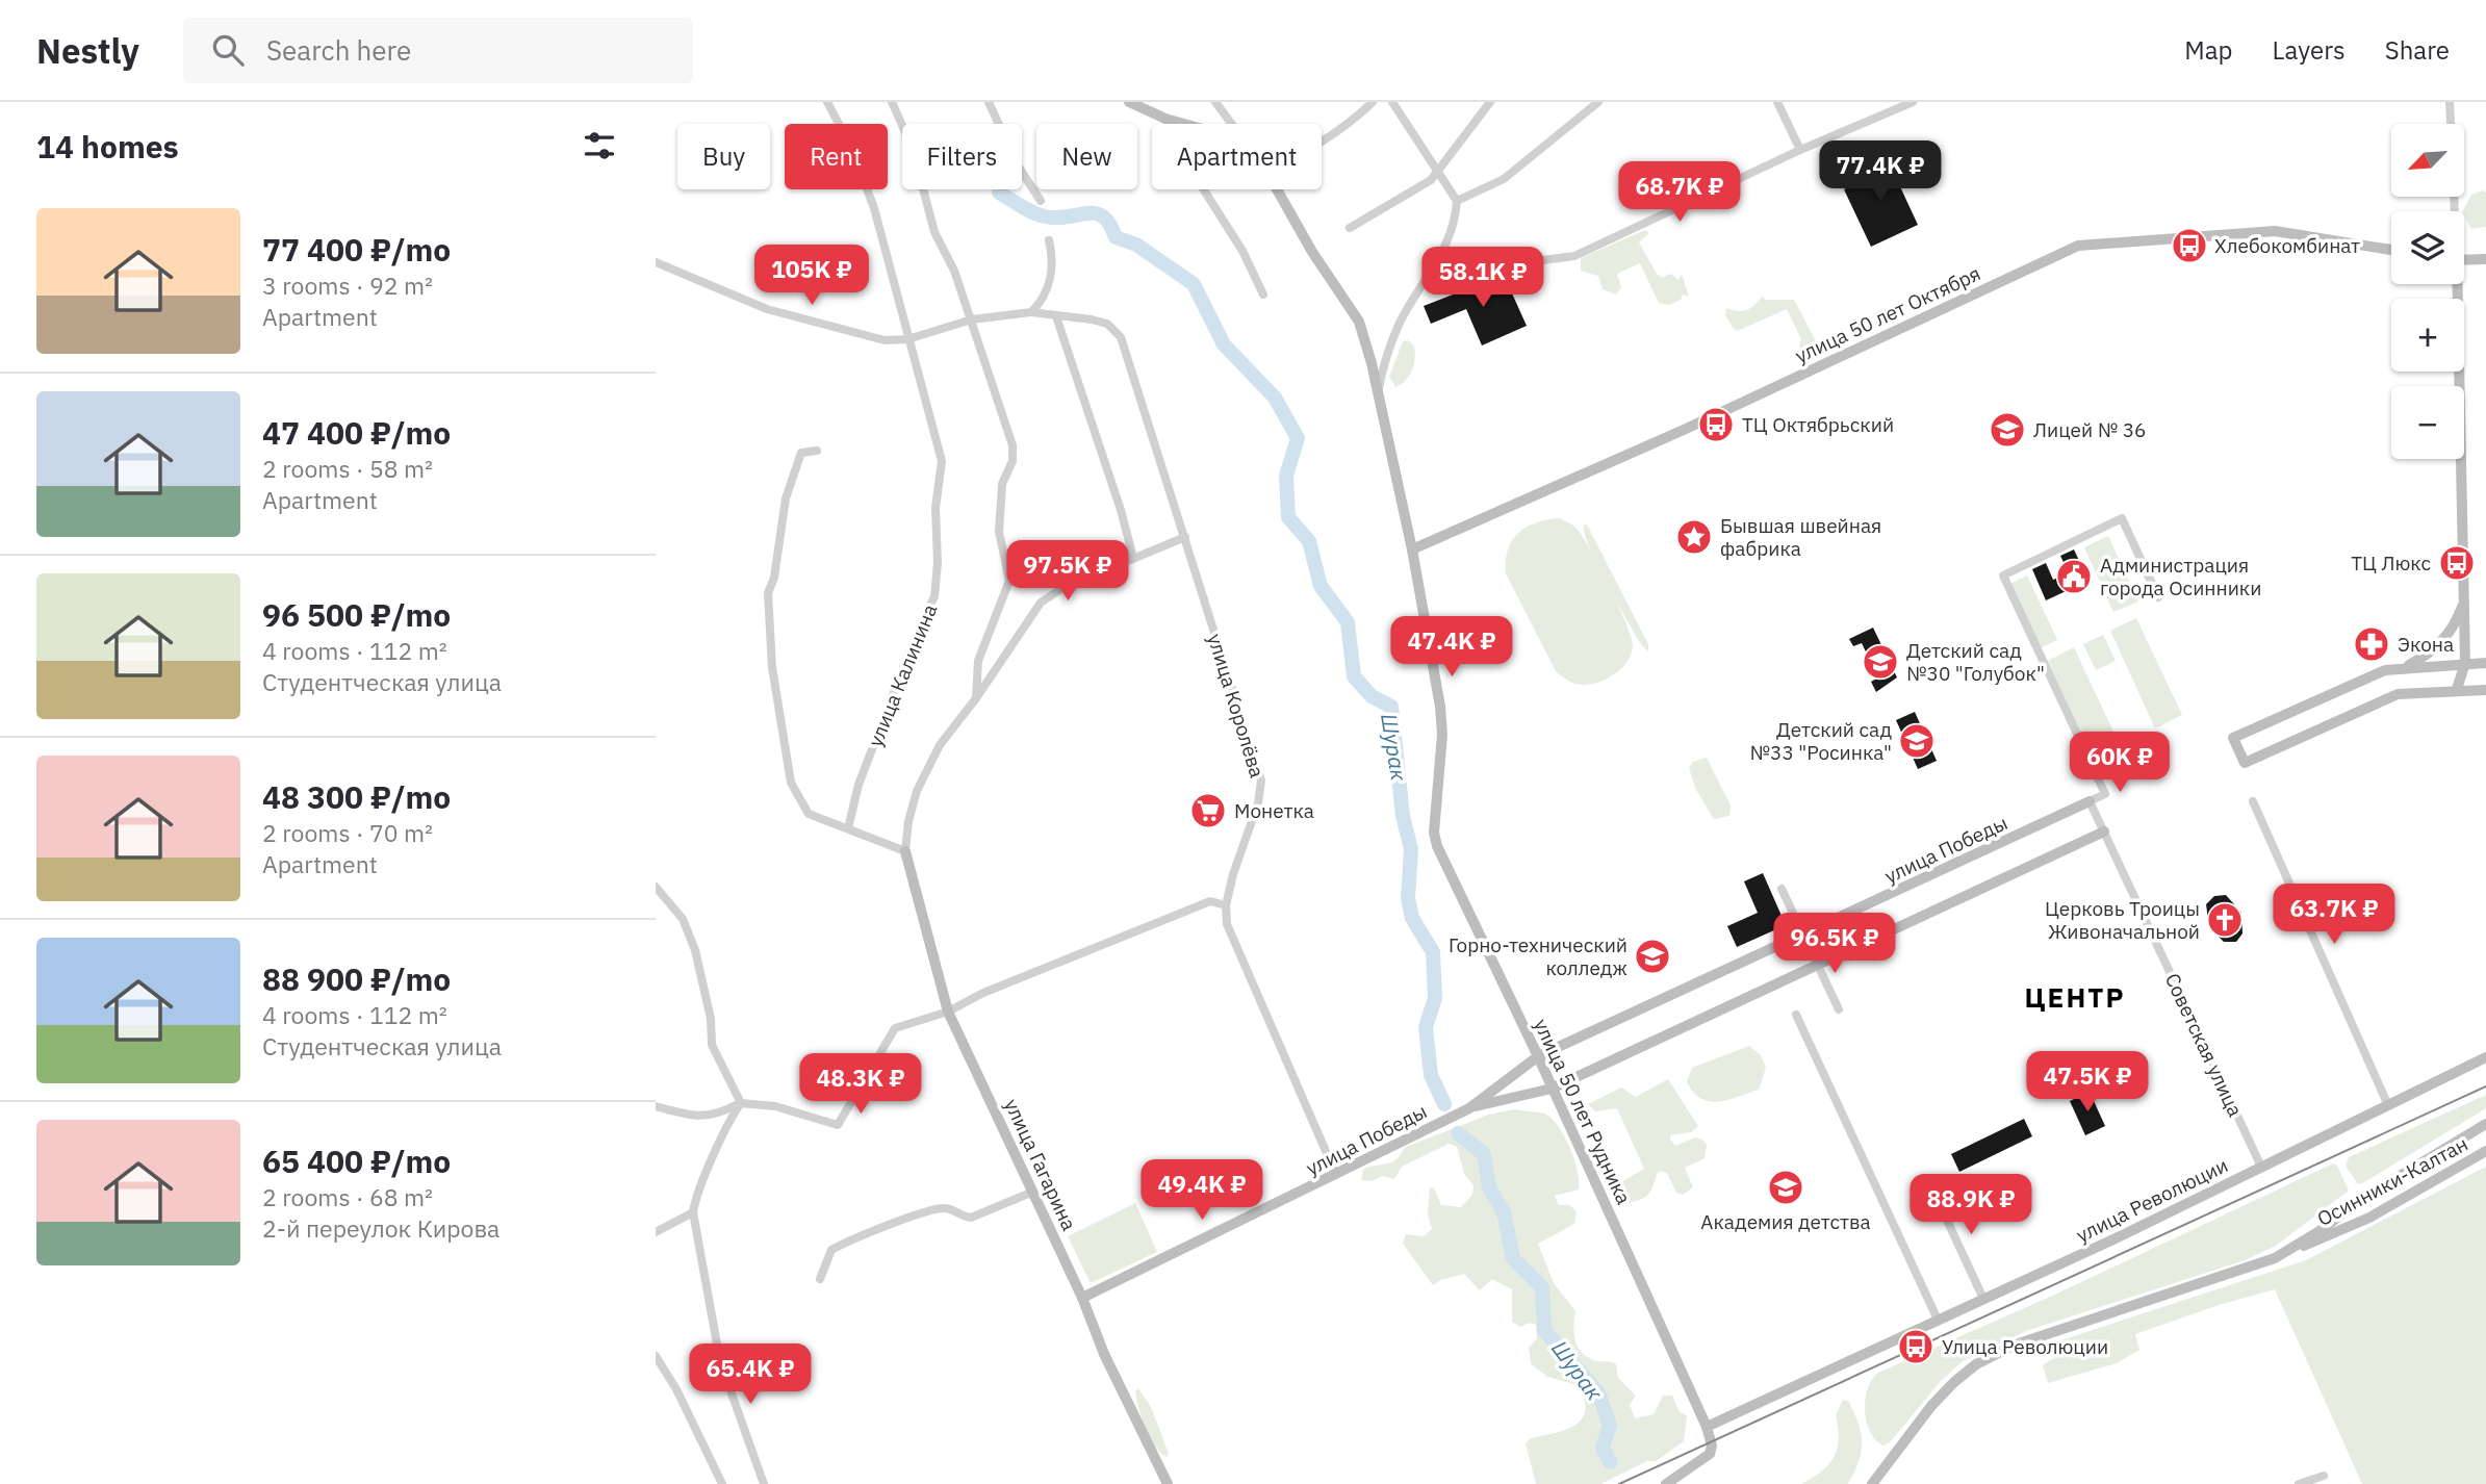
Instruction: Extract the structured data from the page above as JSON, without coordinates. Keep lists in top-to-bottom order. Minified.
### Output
{"streets":{"street":["улица 50 лет Октября","улица Калинина","улица Королёва","улица Победы","Советская улица","улица 50 лет Рудника","улица Гагарина","Осинники-Калтан","улица Революции"]},"crossings":[["улица 50 лет Октября","улица 50 лет Рудника"],["улица Калинина","улица Королёва"],["улица Королёва","улица Победы"],["улица Победы","Советская улица"],["улица Победы","улица 50 лет Рудника"],["улица Победы","улица Гагарина"],["Советская улица","улица Революции"],["улица 50 лет Рудника","улица Революции"]],"districts":["ЦЕНТР"],"water":["Шурак"],"places":{"bus stop":["Хлебокомбинат","ТЦ Октябрьский","ТЦ Люкс","Улица Революции"],"school or university":["Лицей № 36","Детский сад №30 \"Голубок\"","Детский сад №33 \"Росинка\"","Горно-технический колледж","Академия детства"],"place":["Бывшая швейная фабрика"],"public building":["Администрация города Осинники"],"pharmacy":["Экона"],"supermarket":["Монетка"],"church":["Церковь Троицы Живоначальной"]},"north":"bottom left","page":{"header":"Nestly","search":"Search here","nav":["Map","Layers","Share"],"heading":"14 homes","map_buttons":["+","−"],"chip":["Buy","Rent","Filters","New","Apartment"],"price":["77.4K ₽","68.7K ₽","105K ₽","58.1K ₽","97.5K ₽","47.4K ₽","60K ₽","63.7K ₽","96.5K ₽","47.5K ₽","48.3K ₽","49.4K ₽","88.9K ₽","65.4K ₽"],"list":[{"name":"77 400 ₽/mo","note":"3 rooms · 92 m² · Apartment"},{"name":"47 400 ₽/mo","note":"2 rooms · 58 m² · Apartment"},{"name":"96 500 ₽/mo","note":"4 rooms · 112 m² · Студентческая улица"},{"name":"48 300 ₽/mo","note":"2 rooms · 70 m² · Apartment"},{"name":"88 900 ₽/mo","note":"4 rooms · 112 m² · Студентческая улица"},{"name":"65 400 ₽/mo","note":"2 rooms · 68 m² · 2-й переулок Кирова"}]}}
